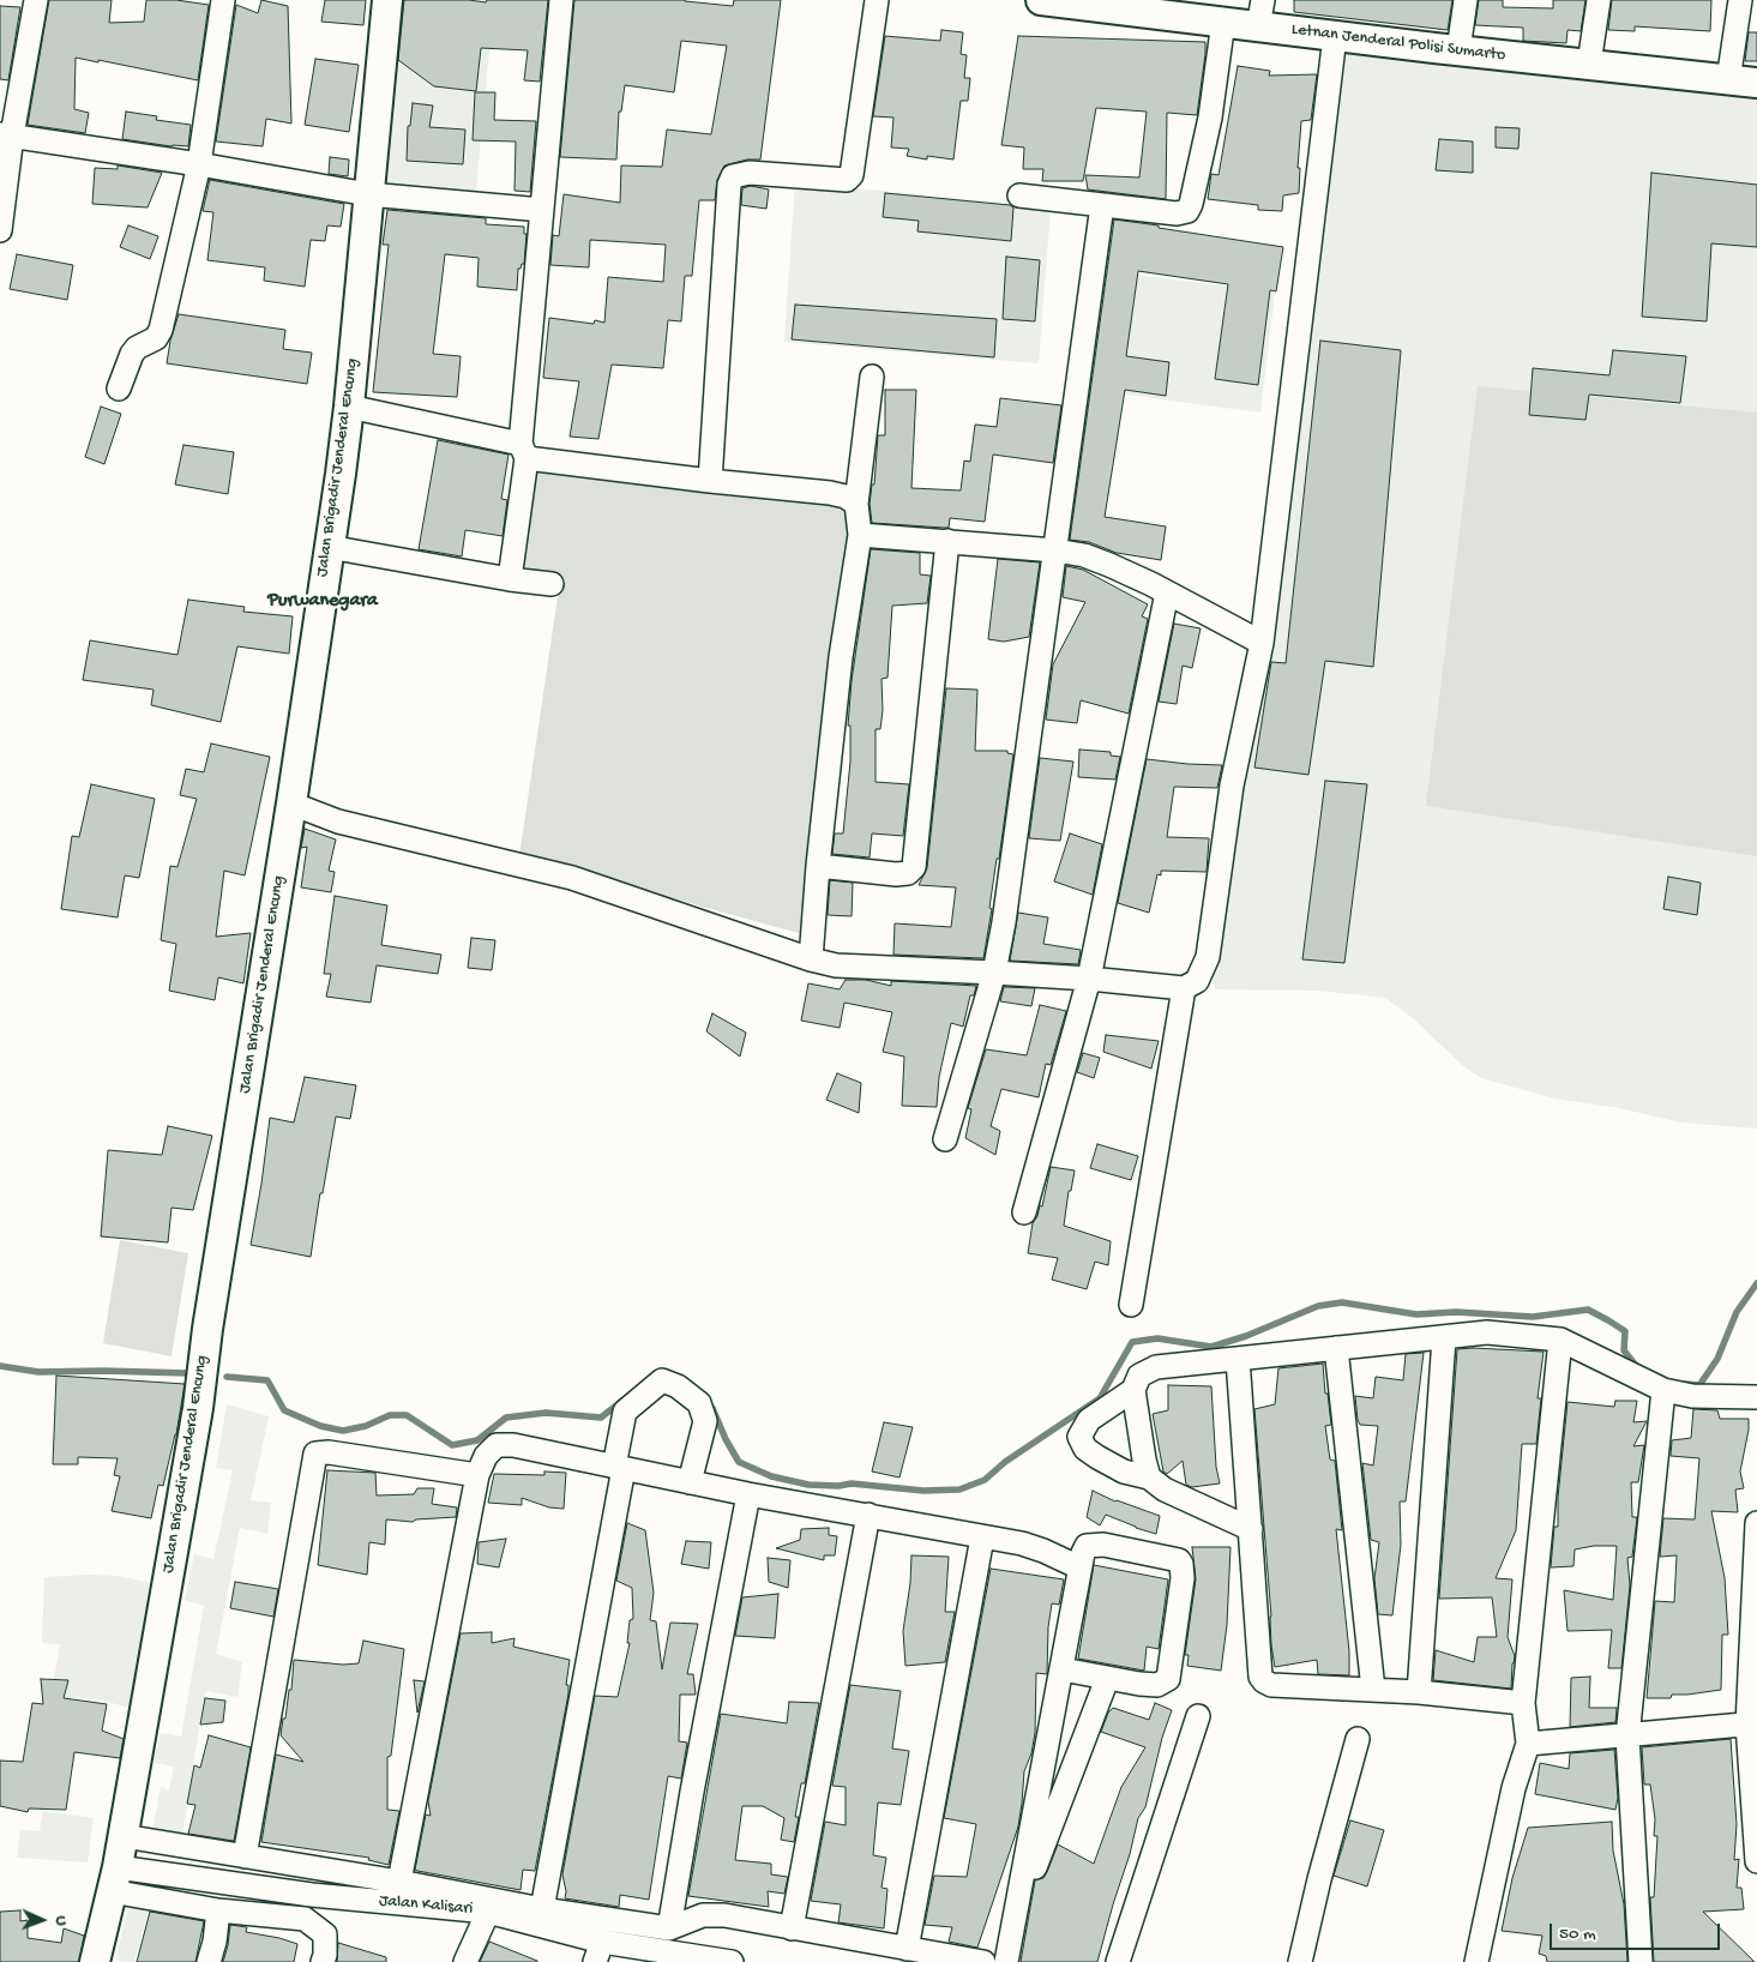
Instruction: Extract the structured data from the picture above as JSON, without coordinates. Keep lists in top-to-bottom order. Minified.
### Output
{"streets":{"street":["Letnan Jenderal Polisi Sumarto","Jalan Brigadir Jenderal Encung","Jalan Kalisari"]},"crossings":[["Jalan Brigadir Jenderal Encung","Jalan Kalisari"]],"districts":["Purwanegara"],"scale_bar":"50 m","north":"right"}
